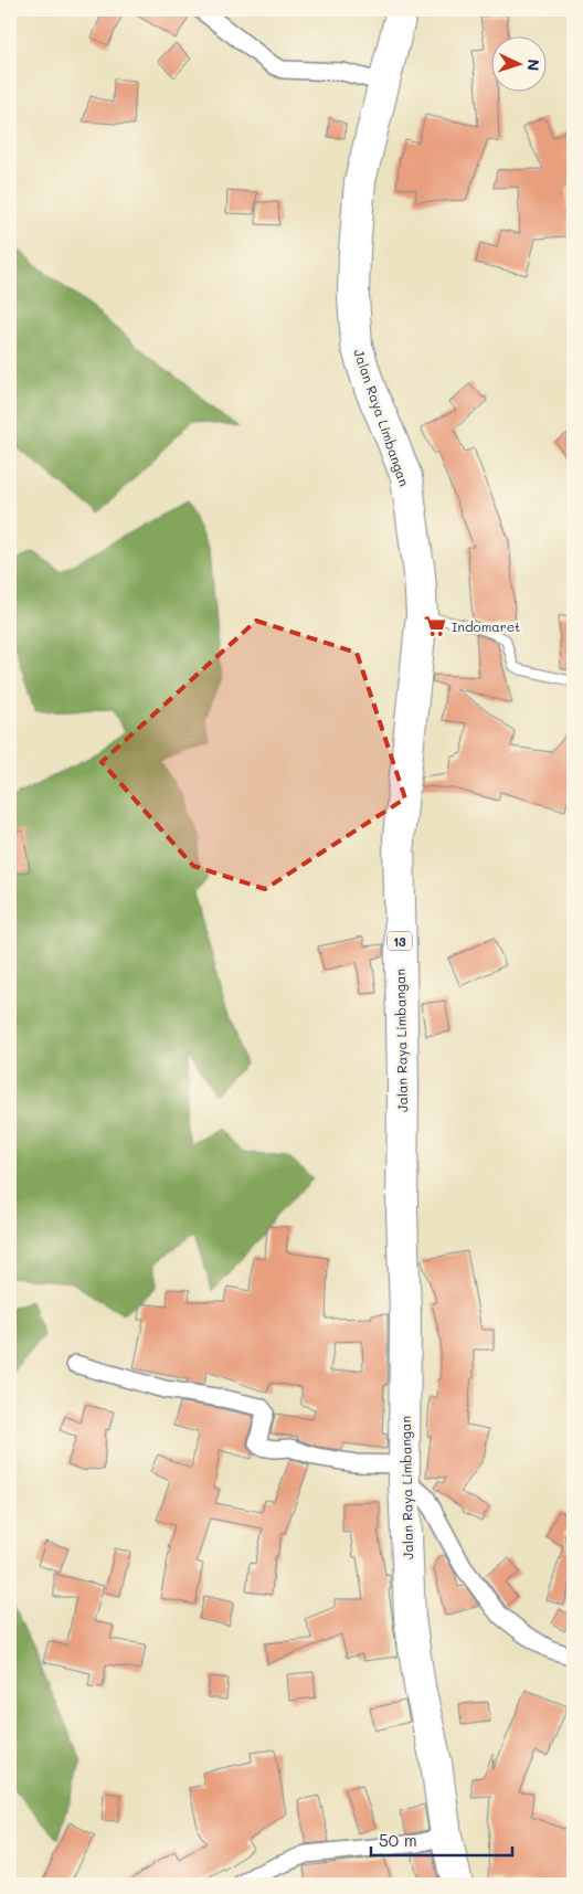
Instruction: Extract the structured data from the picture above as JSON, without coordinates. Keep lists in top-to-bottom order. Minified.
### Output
{"streets":{"highway":["Jalan Raya Limbangan","13"]},"places":{"supermarket":["Indomaret"]},"scale_bar":"50 m","north":"right"}
